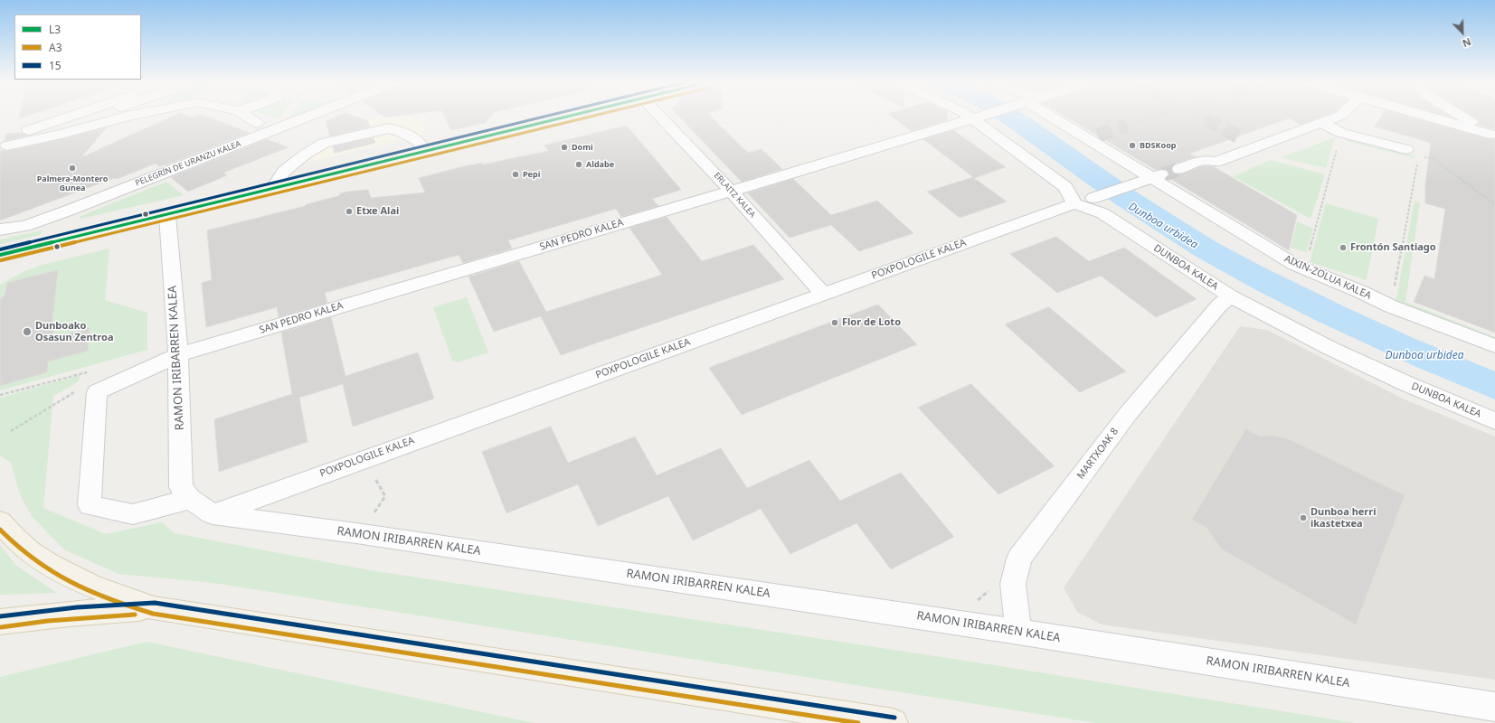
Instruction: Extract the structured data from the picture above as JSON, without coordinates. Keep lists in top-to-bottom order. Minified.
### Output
{"streets":{"street":["PELEGRÍN DE URANZU KALEA","ERLAITZ KALEA","SAN PEDRO KALEA","POXPOLOGILE KALEA","DUNBOA KALEA","AIXIN-ZOLUA KALEA","RAMON IRIBARREN KALEA","MARTXOAK 8"]},"crossings":[["ERLAITZ KALEA","SAN PEDRO KALEA"],["ERLAITZ KALEA","POXPOLOGILE KALEA"],["SAN PEDRO KALEA","RAMON IRIBARREN KALEA"],["POXPOLOGILE KALEA","DUNBOA KALEA"],["POXPOLOGILE KALEA","RAMON IRIBARREN KALEA"],["DUNBOA KALEA","MARTXOAK 8"],["RAMON IRIBARREN KALEA","MARTXOAK 8"]],"water":["Dunboa urbidea"],"places":["BDSKoop","Domi","Aldabe","Palmera-Montero Gunea","Pepi","Etxe Alai","Frontón Santiago","Flor de Loto","Dunboako Osasun Zentroa","Dunboa herri ikastetxea"],"lines":["transit line L3","transit line A3","transit line 15"],"legend":["L3","A3","15"],"north":"bottom right"}
